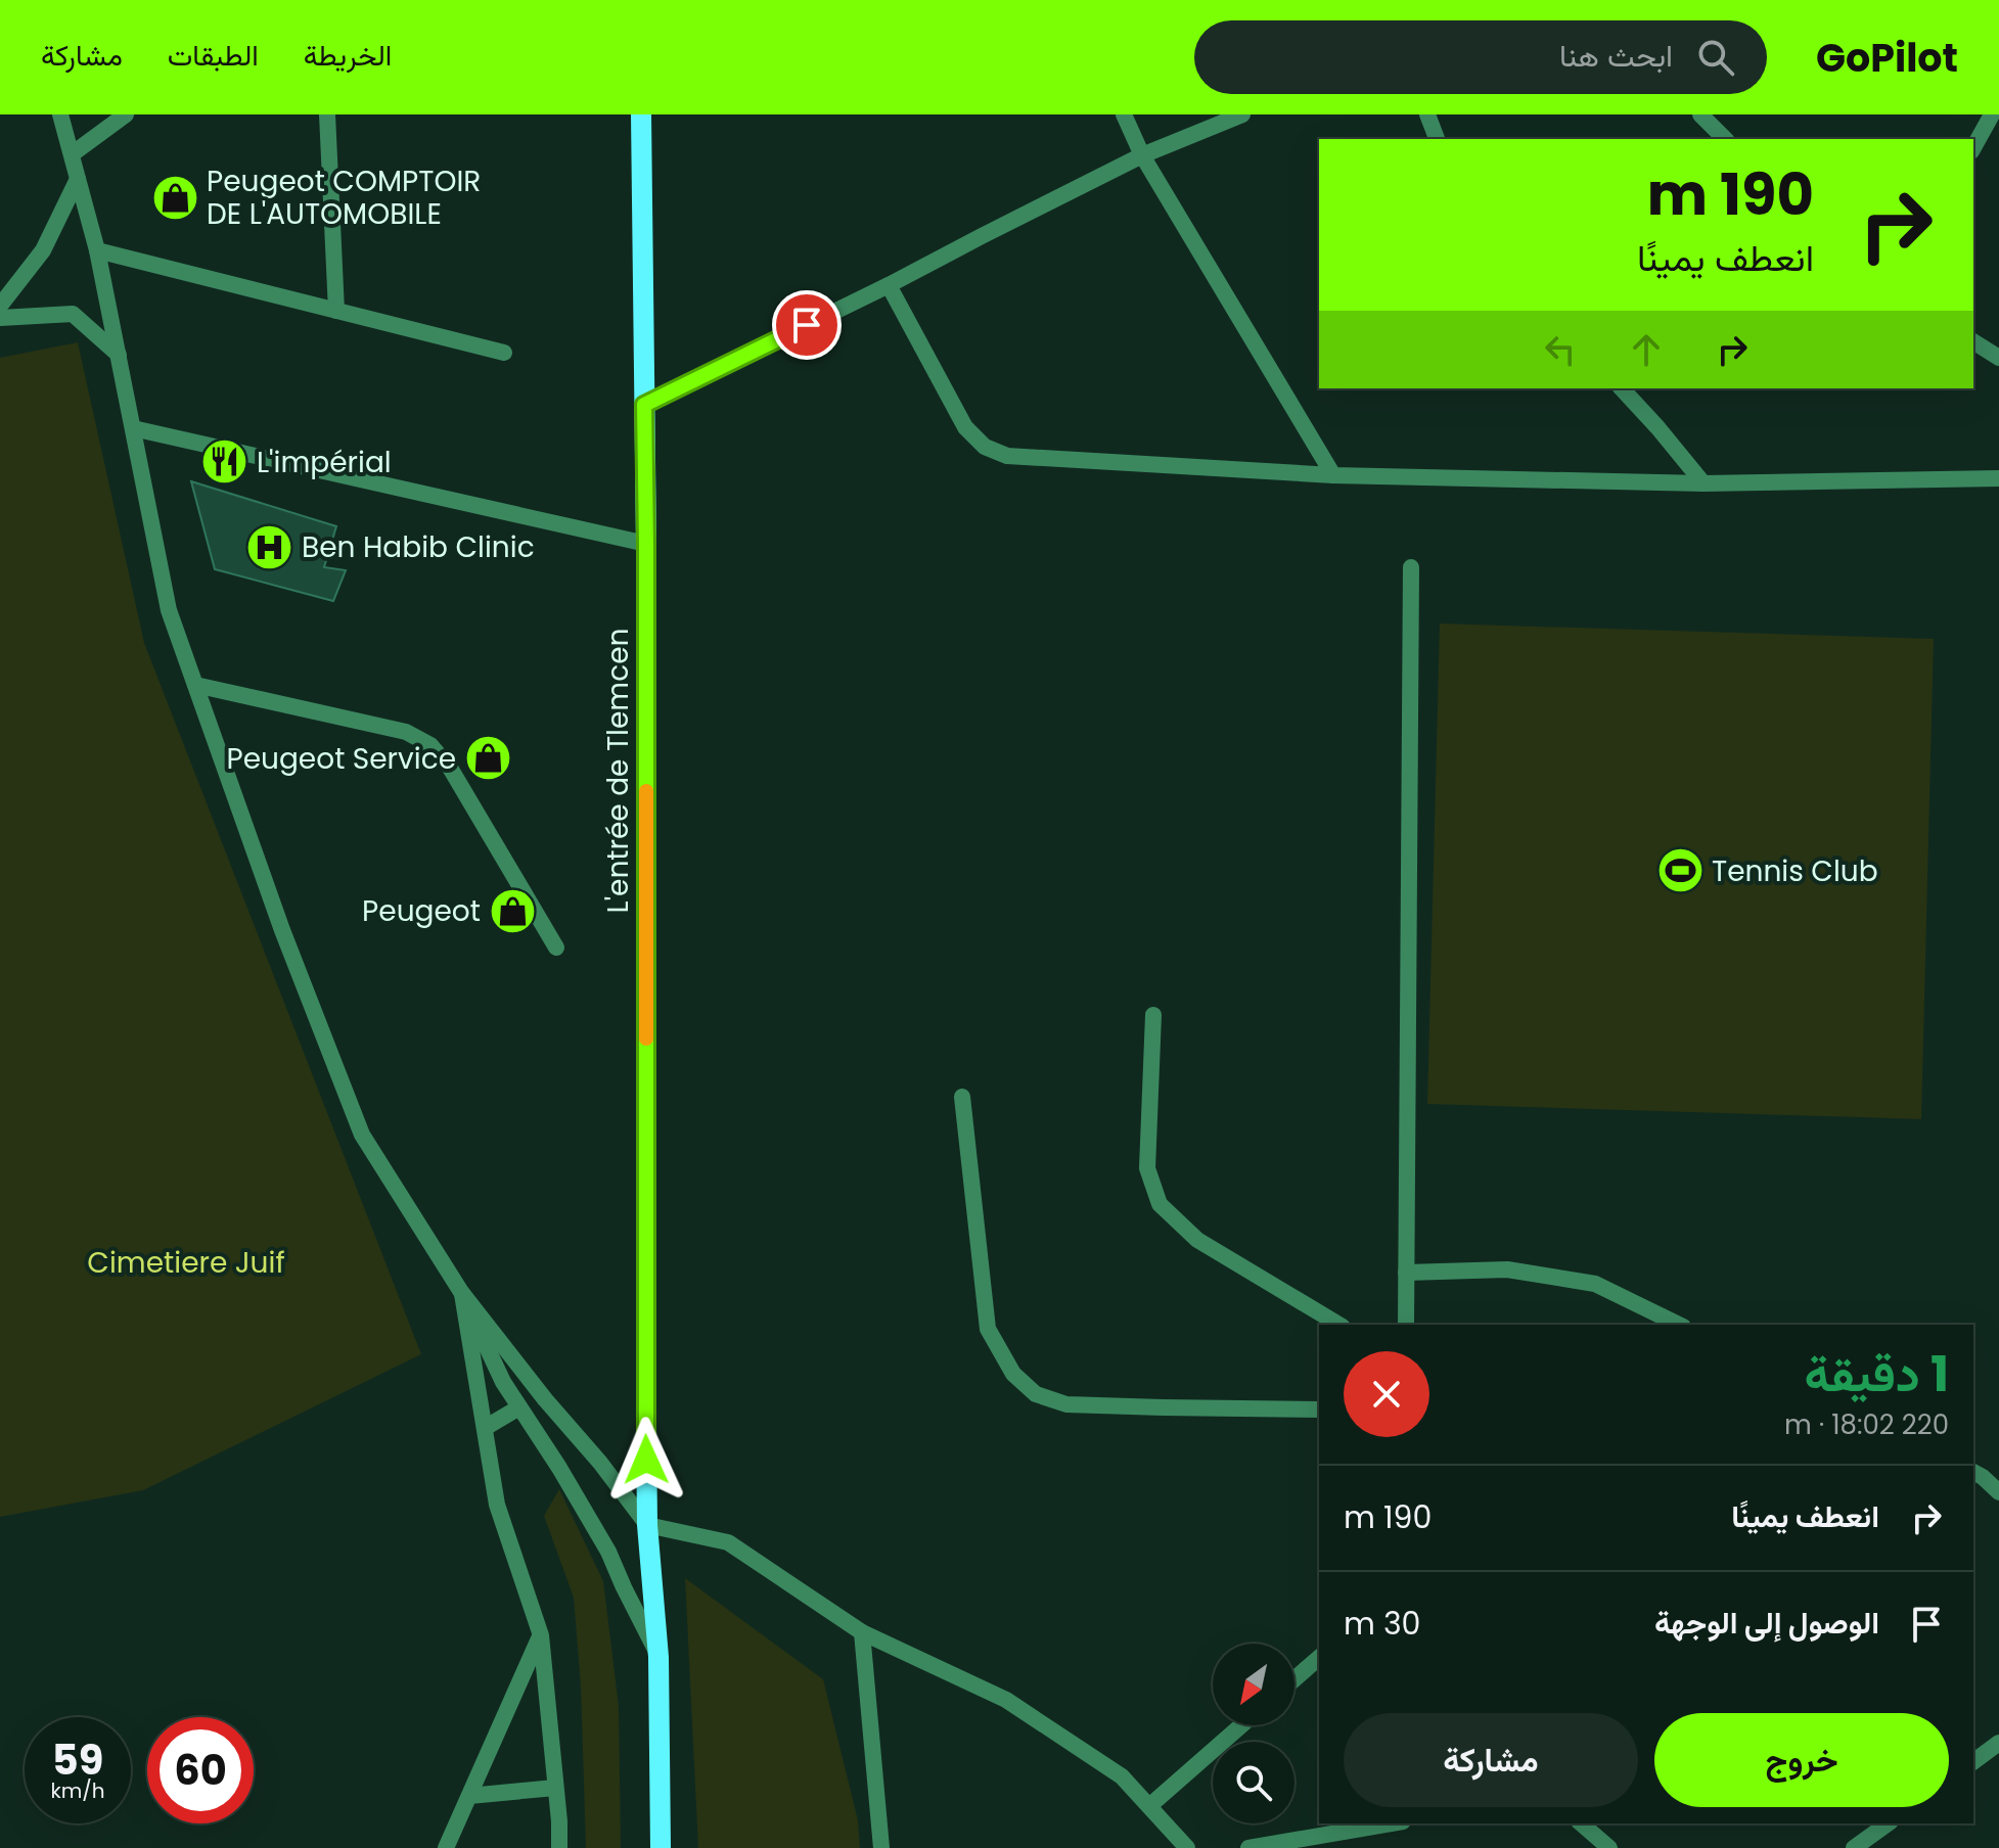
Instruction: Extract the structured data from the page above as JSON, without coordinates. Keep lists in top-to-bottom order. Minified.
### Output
{"streets":{"main road":["L'entrée de Tlemcen"]},"parks":["Cimetiere Juif"],"places":{"shop":["Peugeot COMPTOIR DE L'AUTOMOBILE","Peugeot Service","Peugeot"],"restaurant":["L'impérial"],"hospital":["Ben Habib Clinic"],"sports":["Tennis Club"]},"north":"bottom left","page":{"header":"GoPilot","search":"ابحث هنا","nav":["الخريطة","الطبقات","مشاركة"],"turn":["190 m","انعطف يمينًا"],"heading":["1 دقيقة","220 m · 18:02"],"list":[{"name":"انعطف يمينًا","value":"190 m"},{"name":"الوصول إلى الوجهة","value":"30 m"}],"buttons":["خروج","مشاركة"],"speed":"59 km/h","limit":"60"}}
